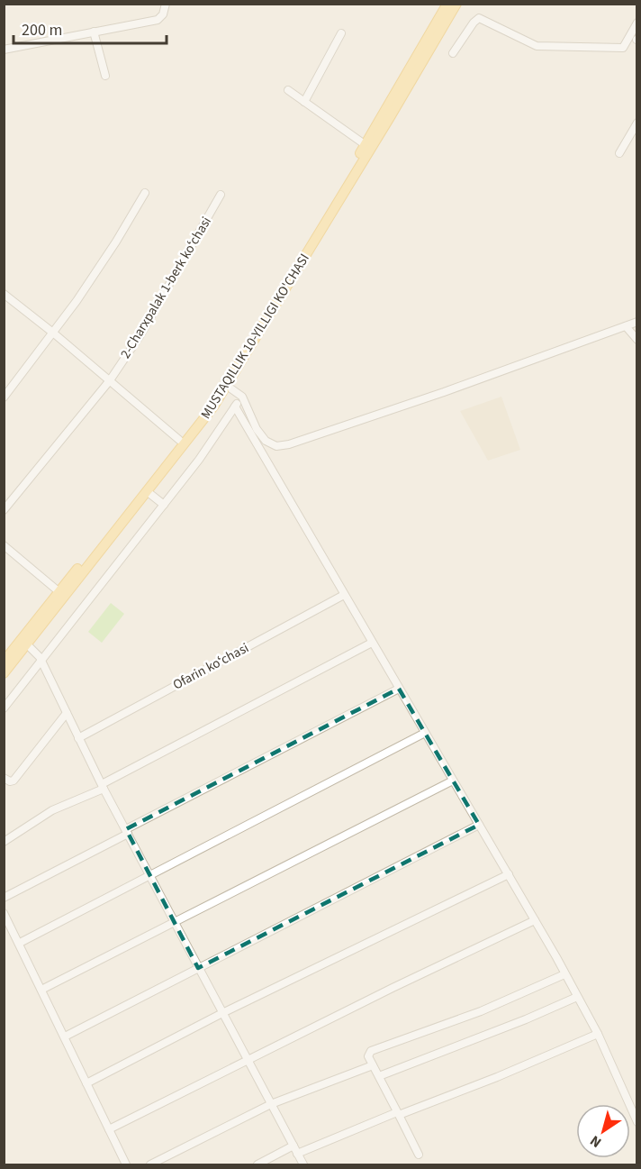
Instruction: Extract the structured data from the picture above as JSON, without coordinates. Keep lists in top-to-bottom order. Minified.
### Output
{"streets":{"main road":["MUSTAQILLIK 10-YILLIGI KO'CHASI"],"street":["2-Charxpalak 1-berk koʻchasi","Ofarin koʻchasi"]},"scale_bar":"200 m","north":"bottom left"}
